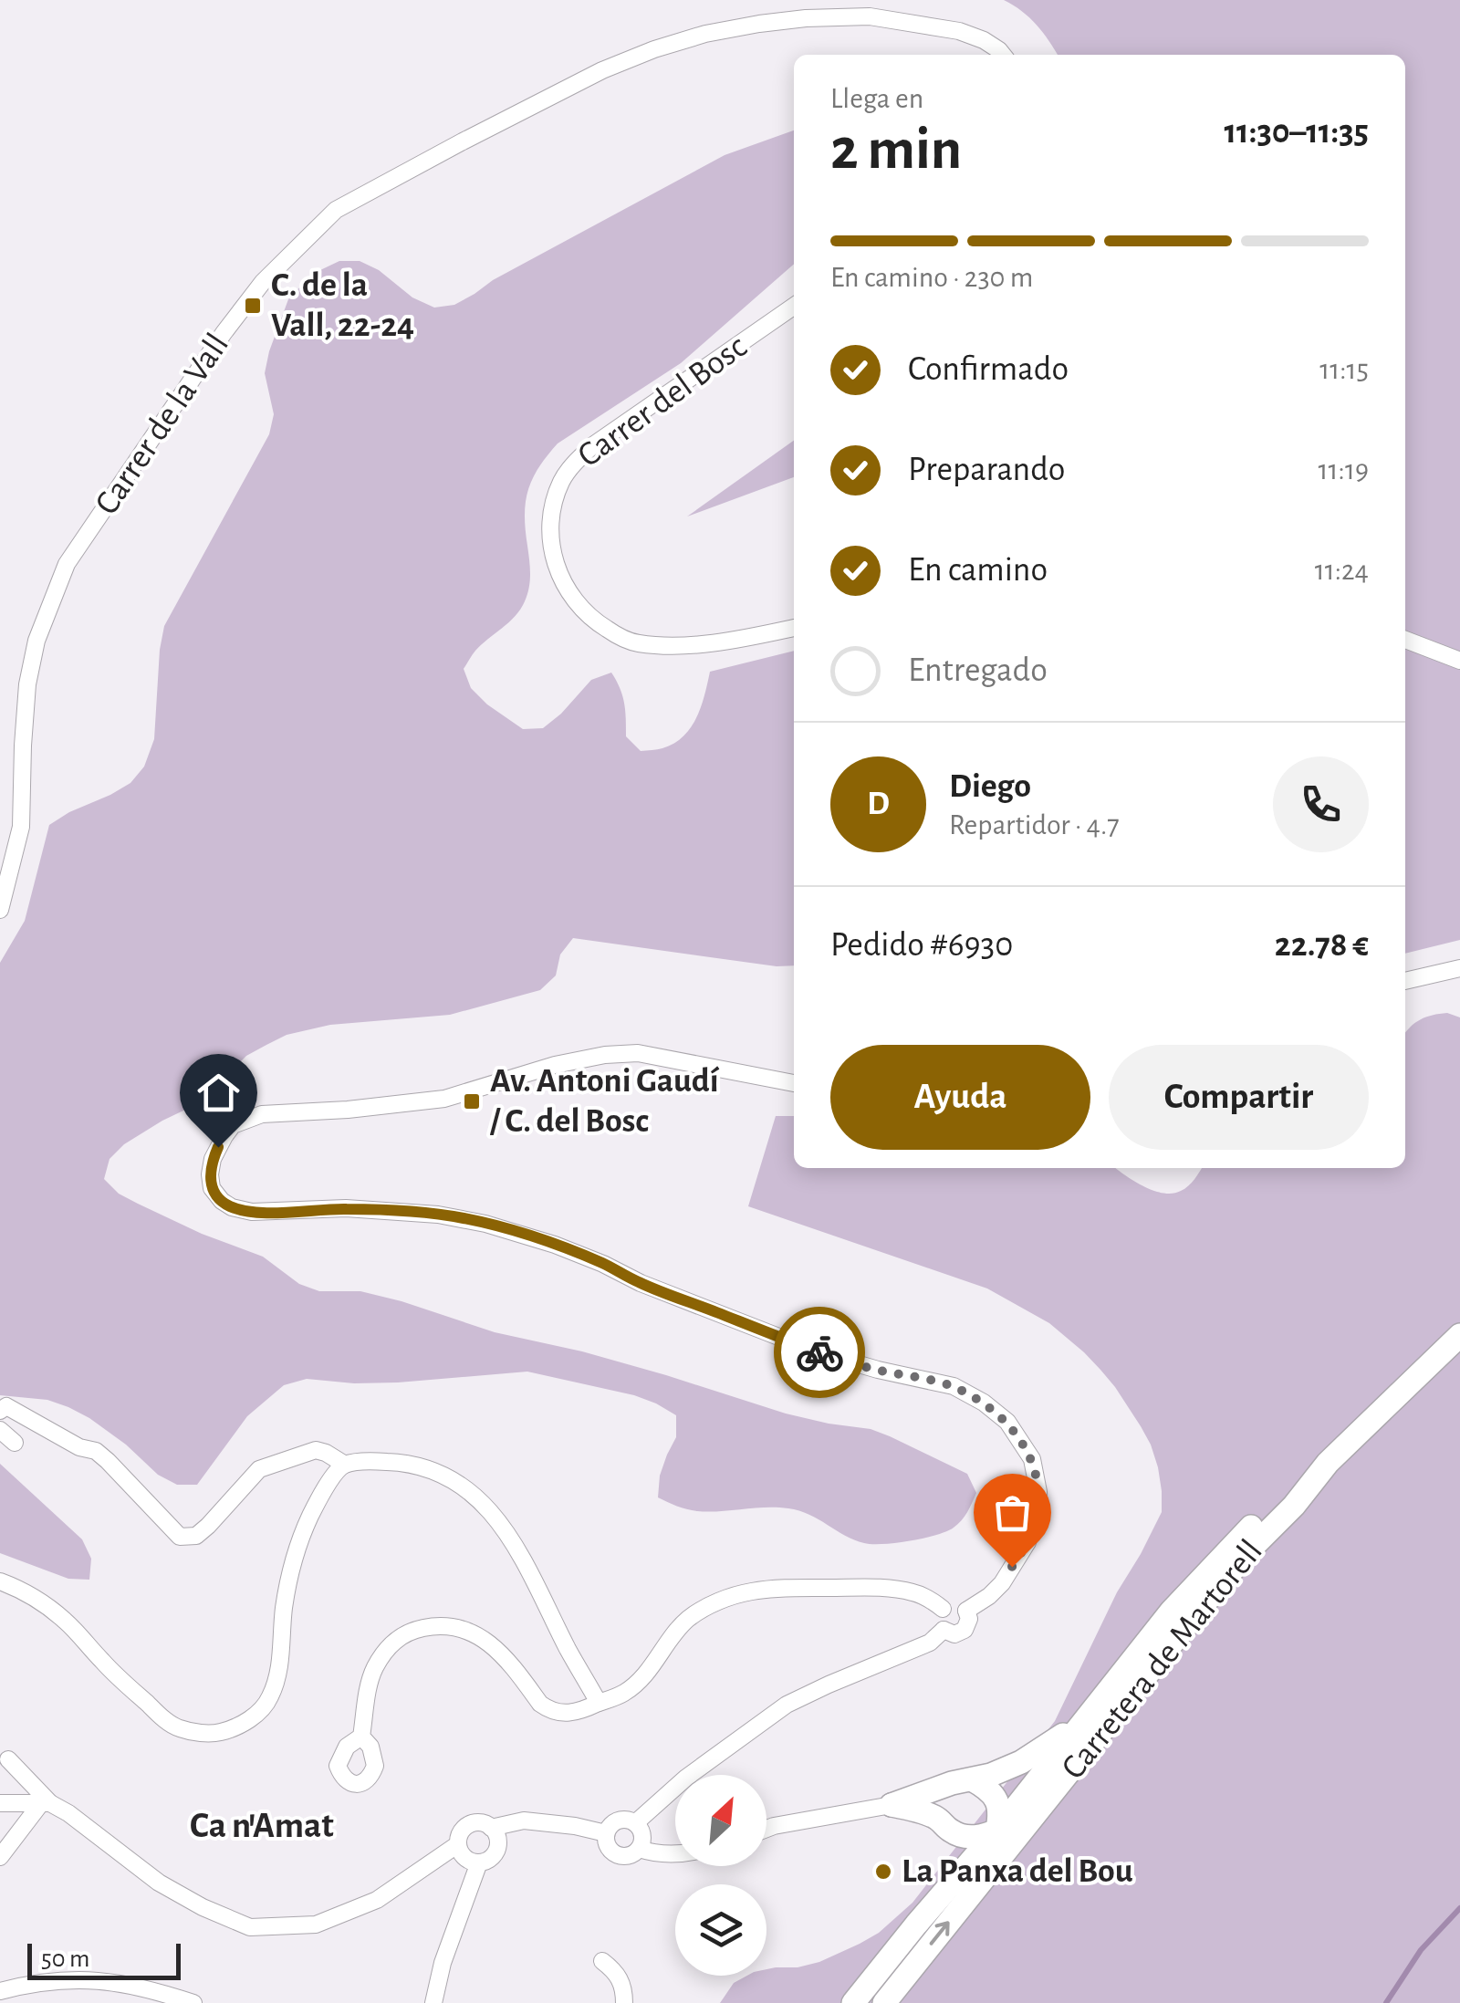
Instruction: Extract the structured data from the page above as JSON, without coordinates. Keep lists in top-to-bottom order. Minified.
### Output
{"streets":{"main road":["Carretera de Martorell"],"street":["Carrer del Bosc","Carrer de la Vall"]},"districts":["Ca n'Amat"],"places":{"transit":["C. de la Vall, 22-24","Av. Antoni Gaudí / C. del Bosc"],"other":["La Panxa del Bou"]},"scale_bar":"50 m","north":"top right","page":{"heading":["2 min","Llega en","11:30–11:35"],"panel":["Diego","Repartidor · 4.7","Pedido #6930","22.78 €"],"bar":"En camino · 230 m","list":[["Confirmado","11:15"],["Preparando","11:19"],["En camino","11:24"],"Entregado"],"round":"D","buttons":["Ayuda","Compartir"],"scale":"50 m"}}
